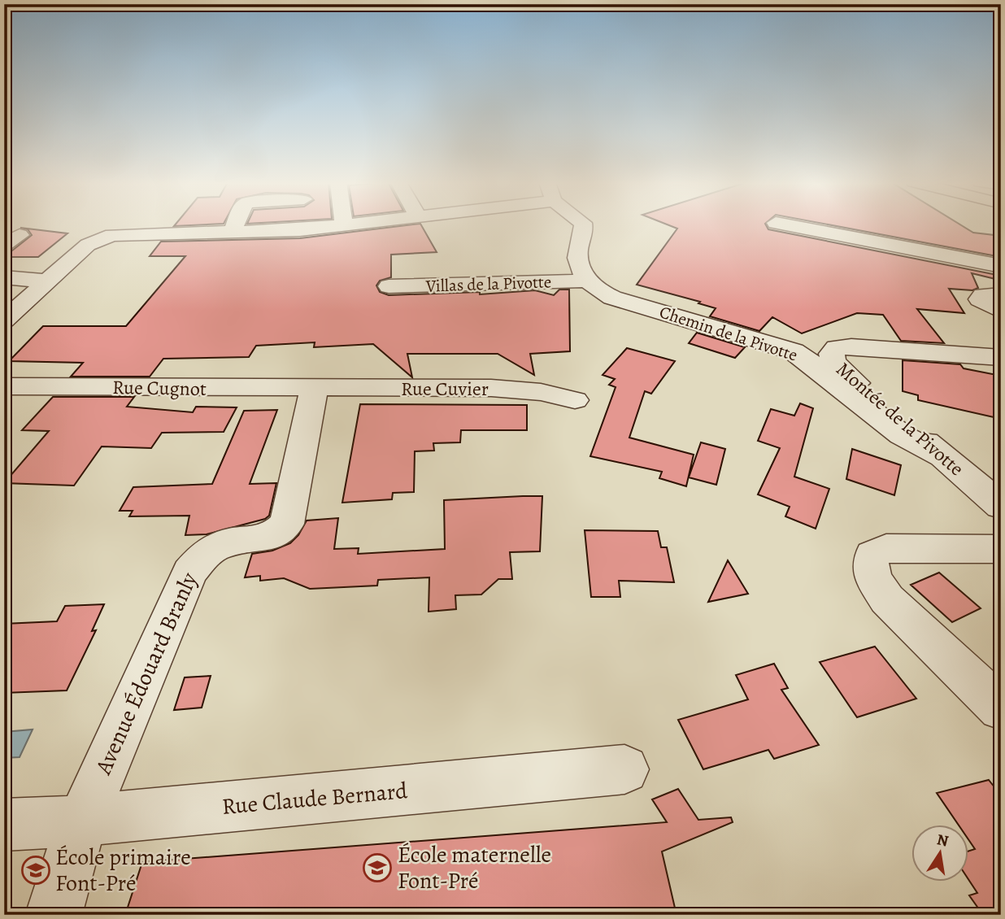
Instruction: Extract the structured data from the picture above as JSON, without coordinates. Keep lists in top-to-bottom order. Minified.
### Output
{"streets":{"street":["Villas de la Pivotte","Chemin de la Pivotte","Rue Cugnot","Rue Cuvier","Montée de la Pivotte","Avenue Édouard Branly","Rue Claude Bernard"]},"crossings":[["Villas de la Pivotte","Chemin de la Pivotte"],["Chemin de la Pivotte","Montée de la Pivotte"],["Rue Cugnot","Rue Cuvier"],["Rue Cugnot","Avenue Édouard Branly"],["Rue Cuvier","Avenue Édouard Branly"],["Avenue Édouard Branly","Rue Claude Bernard"]],"places":{"school or university":["École maternelle Font-Pré","École primaire Font-Pré"]},"north":"top"}
